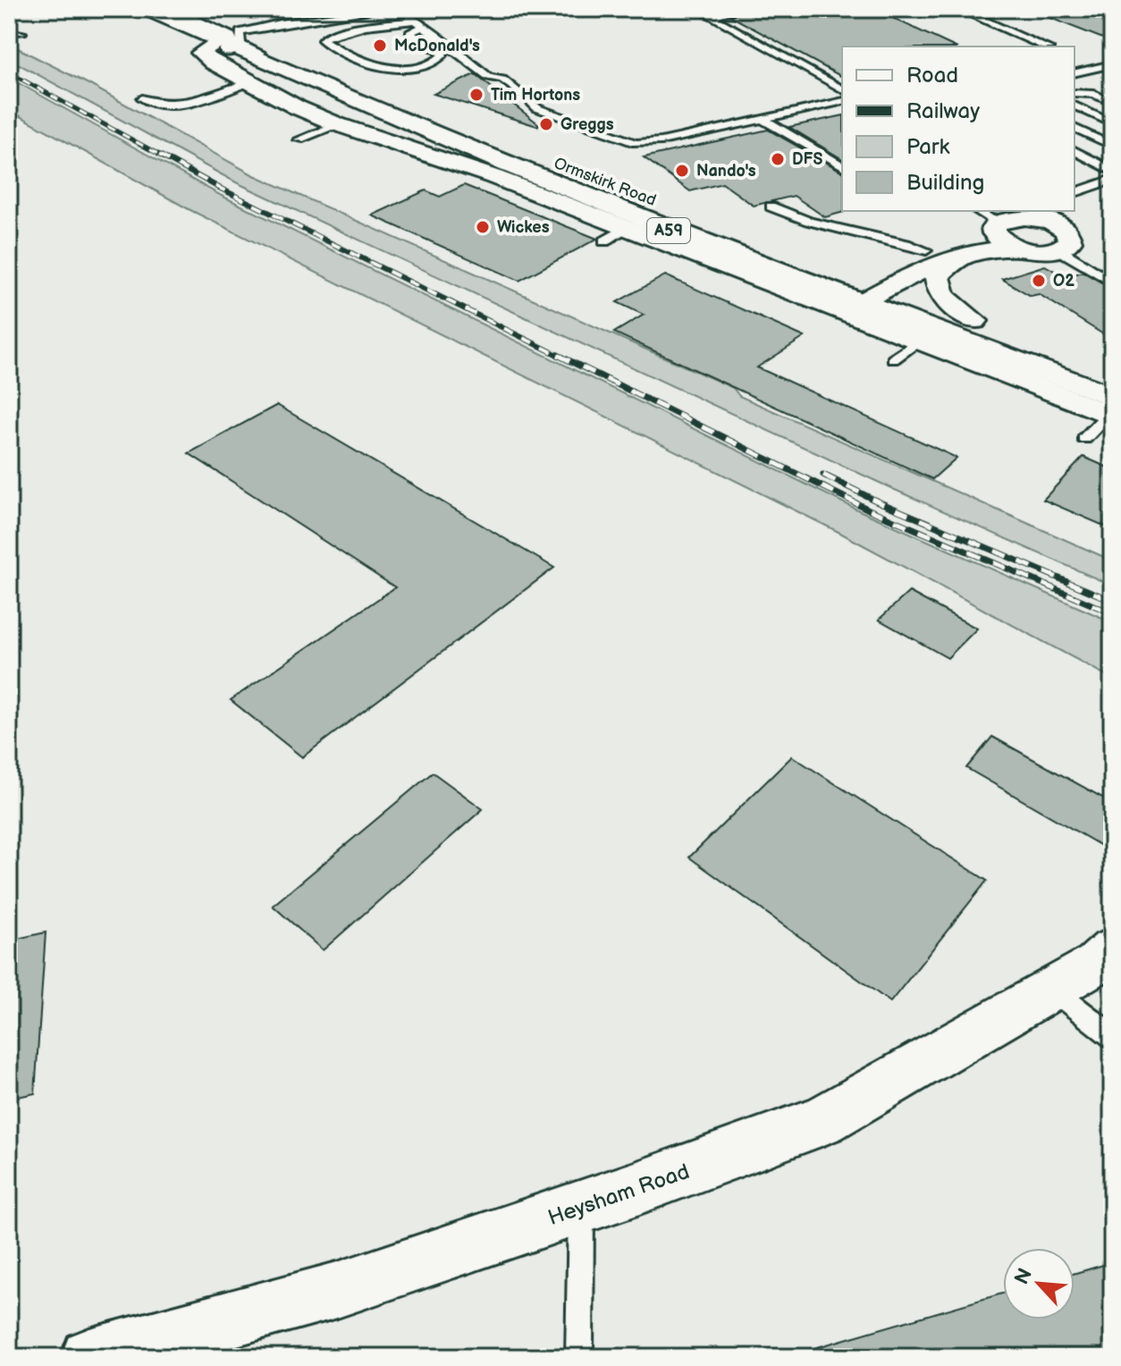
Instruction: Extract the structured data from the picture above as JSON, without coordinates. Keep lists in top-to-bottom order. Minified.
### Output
{"streets":{"highway":["Ormskirk Road","A59"],"street":["Heysham Road"]},"places":["McDonald's","Tim Hortons","Greggs","DFS","Nando's","Wickes","O2"],"legend":["Road","Railway","Park","Building"],"north":"top left"}
